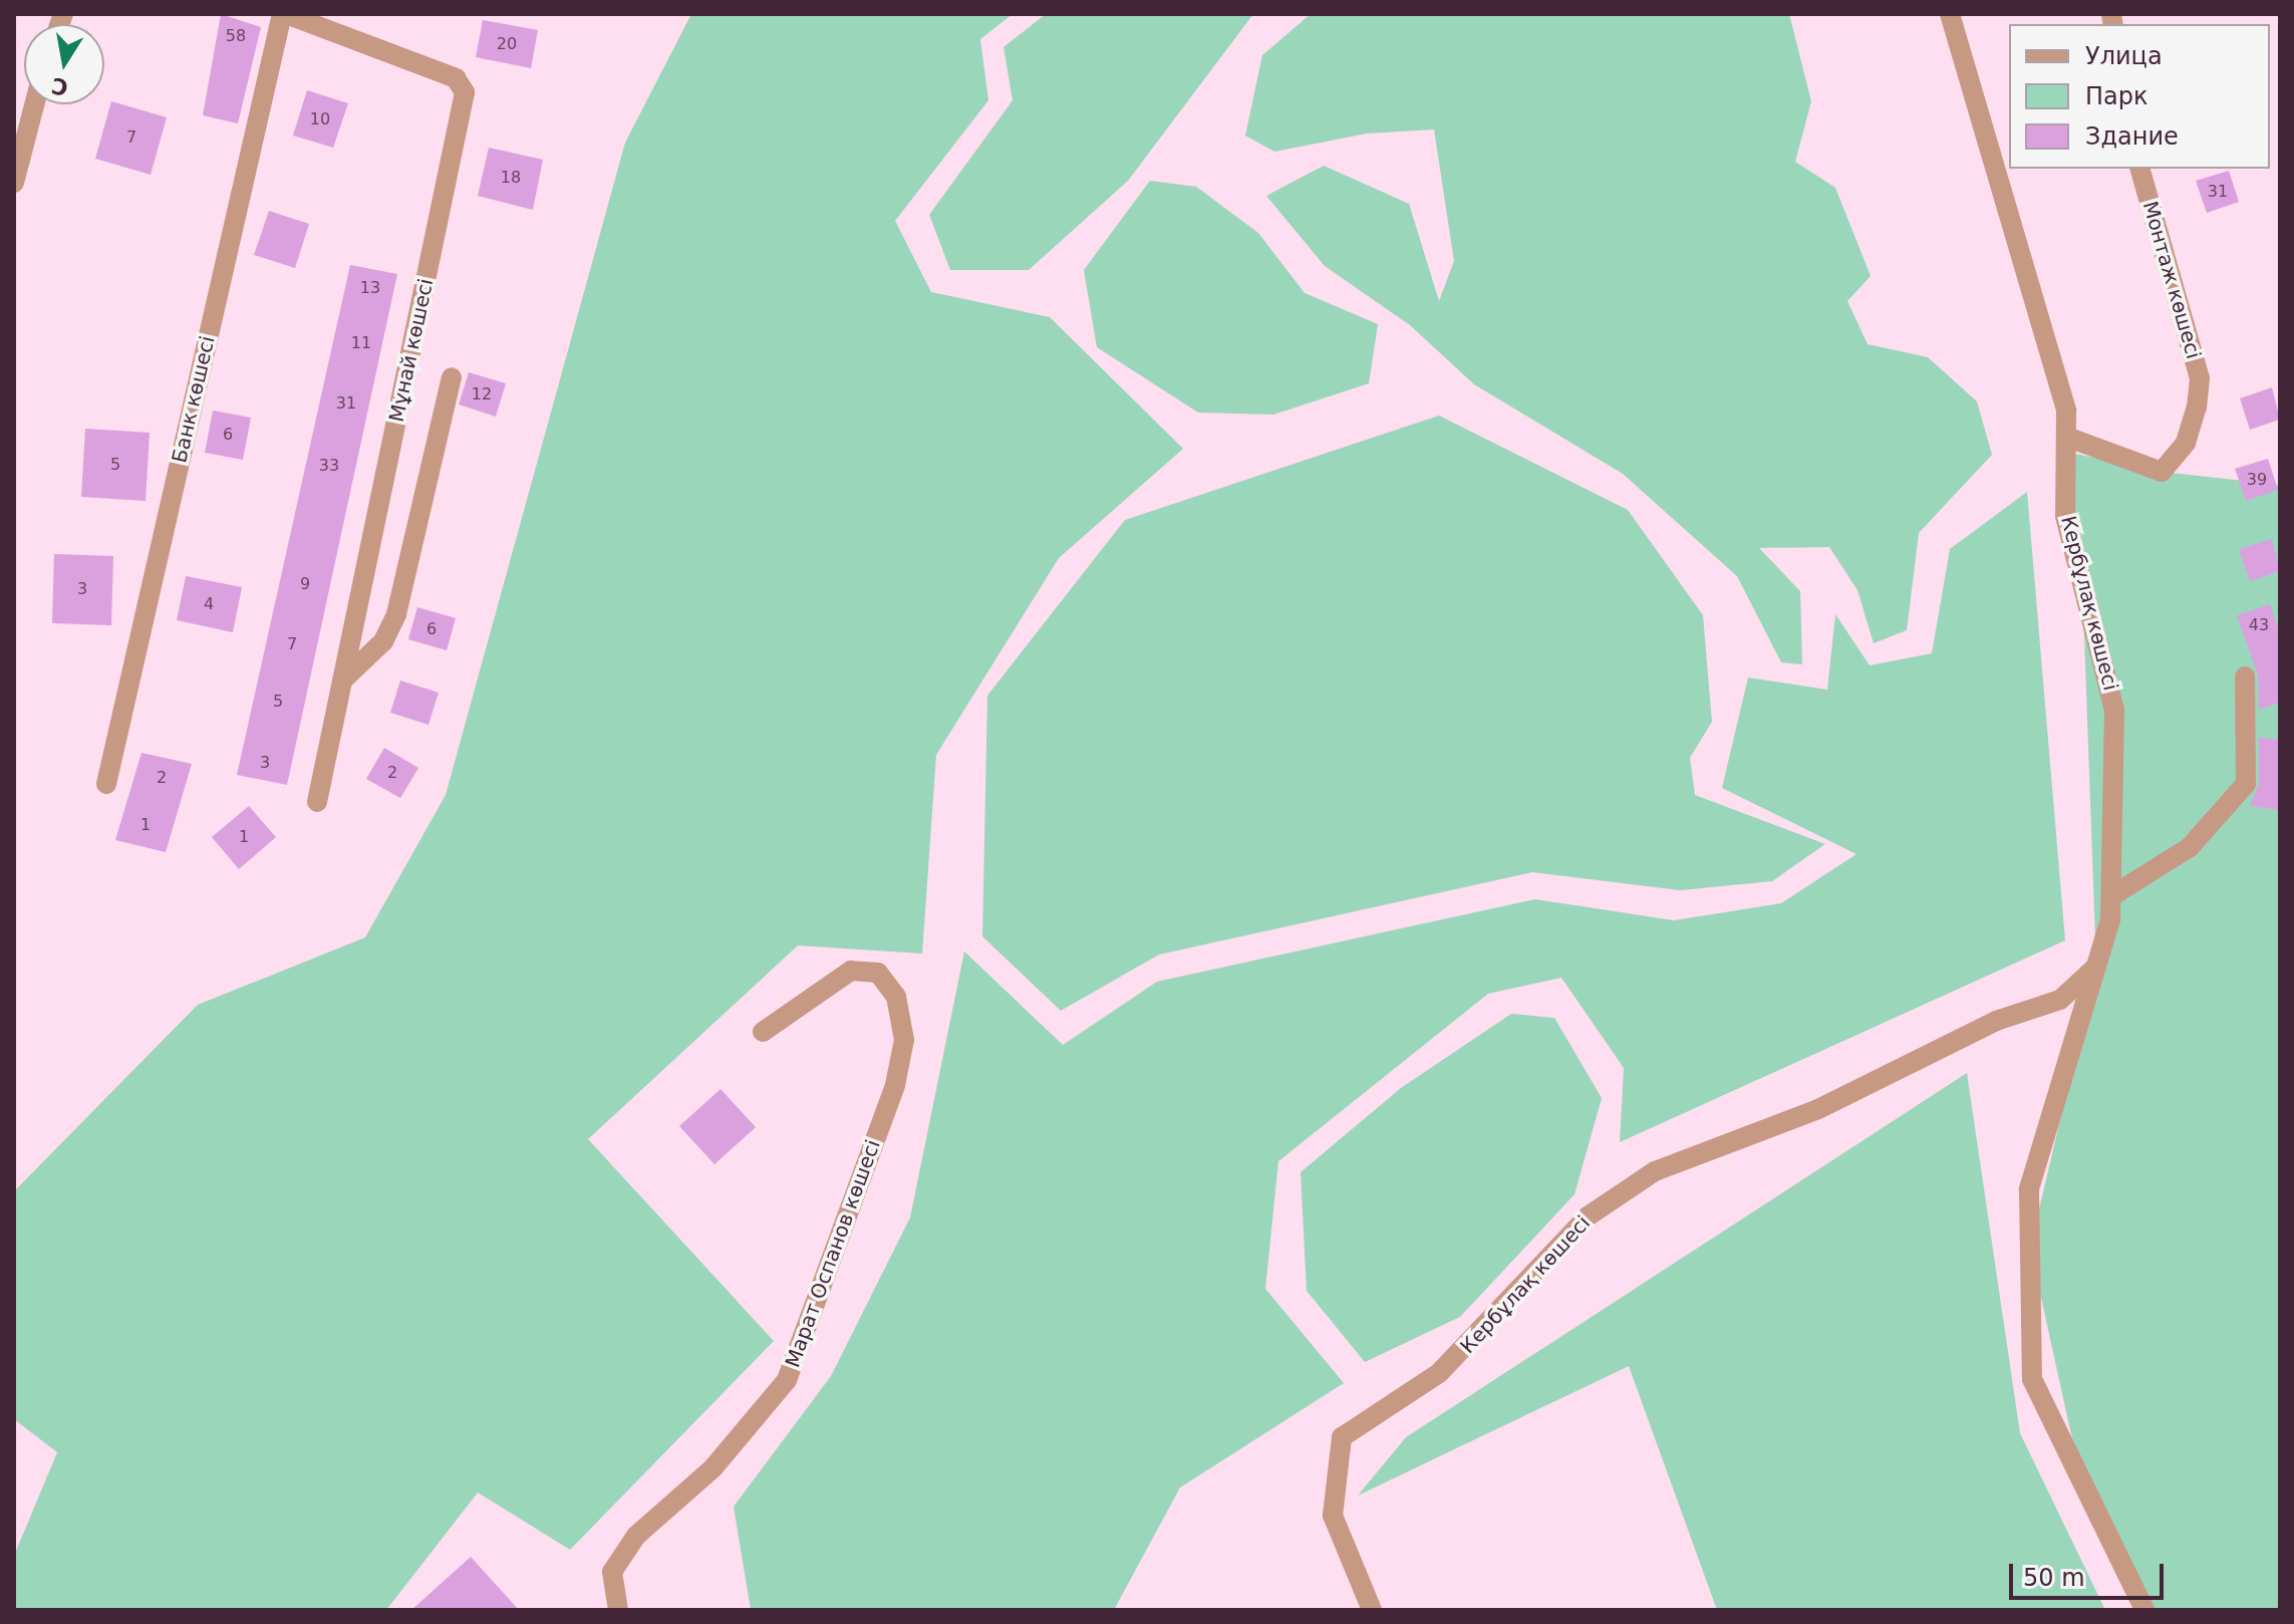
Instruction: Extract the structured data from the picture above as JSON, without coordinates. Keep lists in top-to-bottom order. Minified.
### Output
{"streets":{"street":["Монтаж көшесі","Мұнай көшесі","Банк көшесі","Кербұлақ көшесі","Марат Оспанов көшесі"]},"crossings":[["Монтаж көшесі","Кербұлақ көшесі"],["Мұнай көшесі","Банк көшесі"]],"house_numbers":["58","20","10","7","18","31","13","11","12","31","6","5","33","39","9","3","4","43","6","7","5","3","2","2","1","1"],"legend":["Улица","Парк","Здание"],"scale_bar":"50 m","north":"bottom"}
